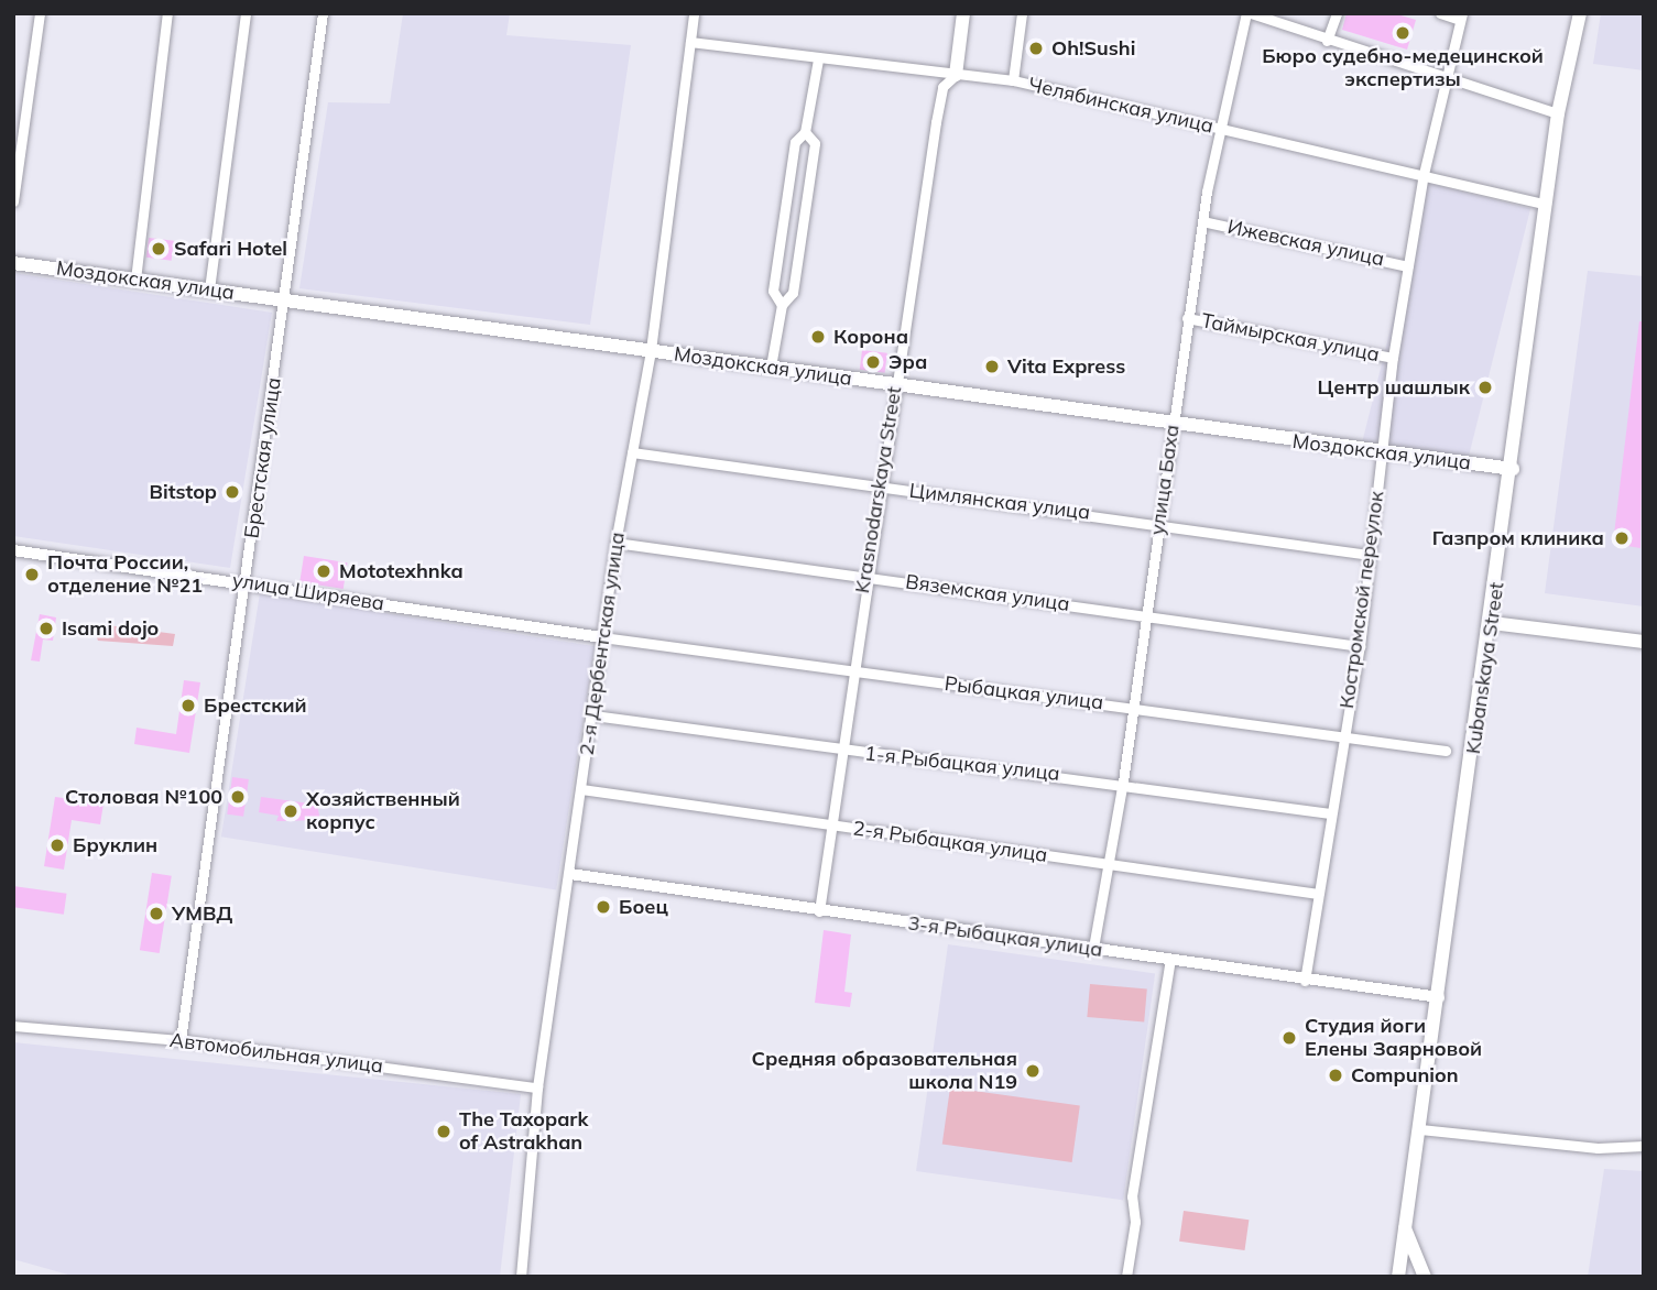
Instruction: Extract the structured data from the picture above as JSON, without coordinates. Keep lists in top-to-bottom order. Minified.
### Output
{"streets":{"main road":["Моздокская улица","Kubanskaya Street"],"street":["Челябинская улица","Ижевская улица","Таймырская улица","Брестская улица","улица Баха","Krasnodarskaya Street","Цимлянская улица","улица Ширяева","Вяземская улица","Костромской переулок","2-я Дербентская улица","Рыбацкая улица","1-я Рыбацкая улица","2-я Рыбацкая улица","3-я Рыбацкая улица","Автомобильная улица"]},"crossings":[["Челябинская улица","улица Баха"],["Челябинская улица","Krasnodarskaya Street"],["Челябинская улица","Костромской переулок"],["Челябинская улица","2-я Дербентская улица"],["Челябинская улица","Kubanskaya Street"],["Ижевская улица","улица Баха"],["Ижевская улица","Костромской переулок"],["Моздокская улица","Брестская улица"],["Моздокская улица","улица Баха"],["Моздокская улица","Krasnodarskaya Street"],["Моздокская улица","Костромской переулок"],["Моздокская улица","2-я Дербентская улица"],["Моздокская улица","Kubanskaya Street"],["Таймырская улица","улица Баха"],["Таймырская улица","Костромской переулок"],["Брестская улица","улица Ширяева"],["Брестская улица","Автомобильная улица"],["улица Баха","Цимлянская улица"],["улица Баха","Вяземская улица"],["улица Баха","Рыбацкая улица"],["улица Баха","1-я Рыбацкая улица"],["улица Баха","2-я Рыбацкая улица"],["улица Баха","3-я Рыбацкая улица"],["Krasnodarskaya Street","Цимлянская улица"],["Krasnodarskaya Street","Вяземская улица"],["Krasnodarskaya Street","Рыбацкая улица"],["Krasnodarskaya Street","1-я Рыбацкая улица"],["Krasnodarskaya Street","2-я Рыбацкая улица"],["Krasnodarskaya Street","3-я Рыбацкая улица"],["Цимлянская улица","Костромской переулок"],["Цимлянская улица","2-я Дербентская улица"],["улица Ширяева","2-я Дербентская улица"],["улица Ширяева","Рыбацкая улица"],["Вяземская улица","Костромской переулок"],["Вяземская улица","2-я Дербентская улица"],["Костромской переулок","Рыбацкая улица"],["Костромской переулок","1-я Рыбацкая улица"],["Костромской переулок","2-я Рыбацкая улица"],["Костромской переулок","3-я Рыбацкая улица"],["2-я Дербентская улица","Рыбацкая улица"],["2-я Дербентская улица","1-я Рыбацкая улица"],["2-я Дербентская улица","2-я Рыбацкая улица"],["2-я Дербентская улица","3-я Рыбацкая улица"],["2-я Дербентская улица","Автомобильная улица"],["Kubanskaya Street","3-я Рыбацкая улица"]],"places":["Бюро судебно-медецинской экспертизы","Oh!Sushi","Safari Hotel","Корона","Эра","Vita Express","Центр шашлык","Bitstop","Газпром клиника","Mototexhnka","Почта России, отделение №21","Isami dojo","Брестский","Столовая №100","Хозяйственный корпус","Бруклин","Боец","УМВД","Студия йоги Елены Заярновой","Средняя образовательная школа N19","Compunion","The Taxopark of Astrakhan"]}
